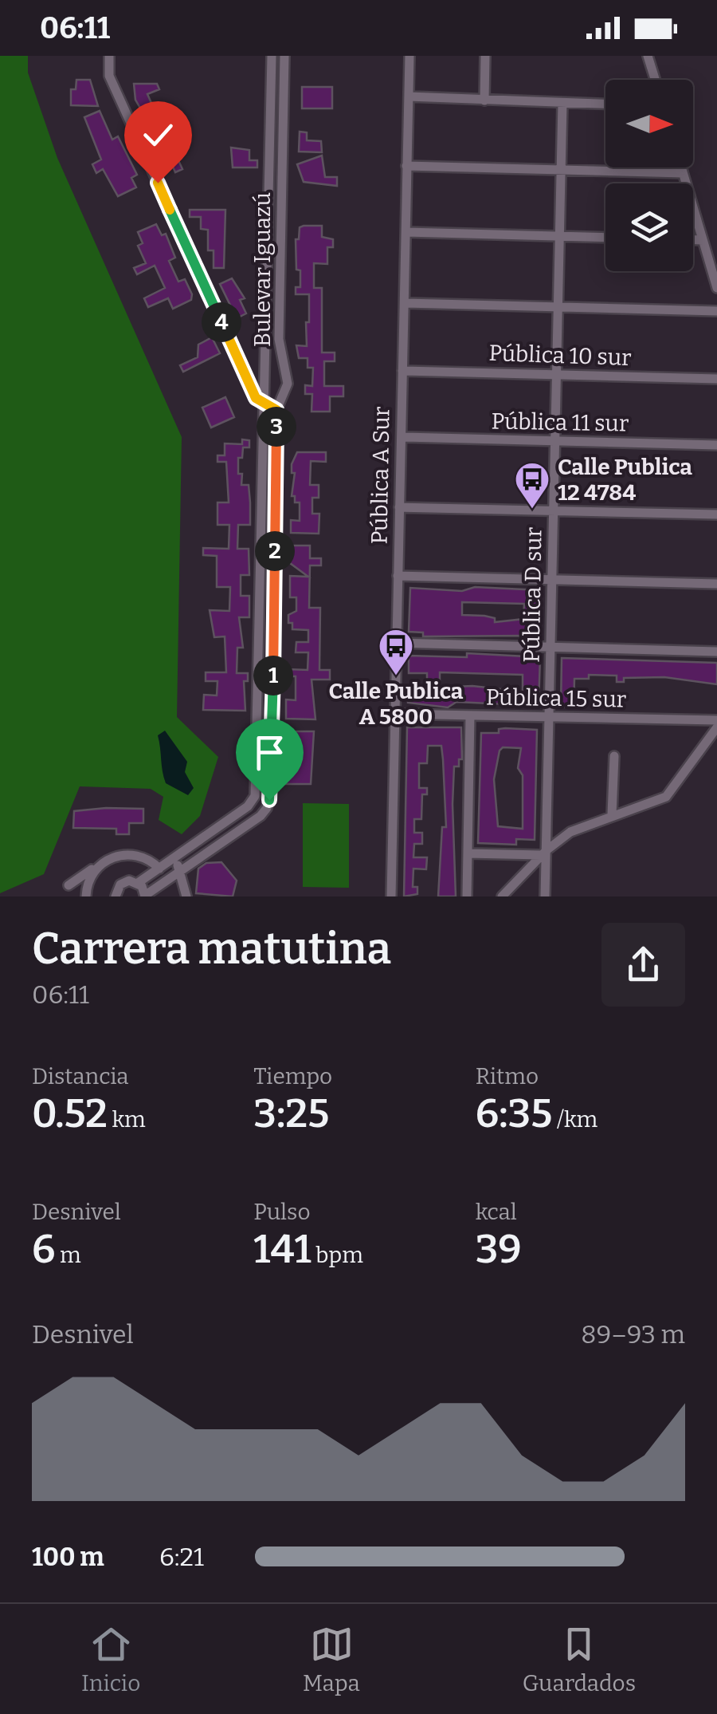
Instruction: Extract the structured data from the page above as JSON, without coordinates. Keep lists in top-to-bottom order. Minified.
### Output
{"streets":{"street":["Bulevar Iguazú","Pública 10 sur","Pública 11 sur","Pública A Sur","Pública D sur","Pública 15 sur"]},"crossings":[["Pública 10 sur","Pública A Sur"],["Pública 10 sur","Pública D sur"],["Pública 11 sur","Pública A Sur"],["Pública 11 sur","Pública D sur"],["Pública A Sur","Pública 15 sur"],["Pública D sur","Pública 15 sur"]],"places":{"bus stop":["Calle Publica 12 4784","Calle Publica A 5800"]},"north":"right","page":{"status":"06:11","pins":["4","3","2","1"],"heading":["Carrera matutina","06:11"],"stats":[["Distancia","0.52 km"],["Tiempo","3:25"],["Ritmo","6:35 /km"],["Desnivel","6 m"],["Pulso","141 bpm"],["kcal","39"]],"chart":["Desnivel","89–93 m"],"list":[{"name":"100 m","note":"6:21"}],"tabs":["Inicio","Mapa","Guardados"]}}
